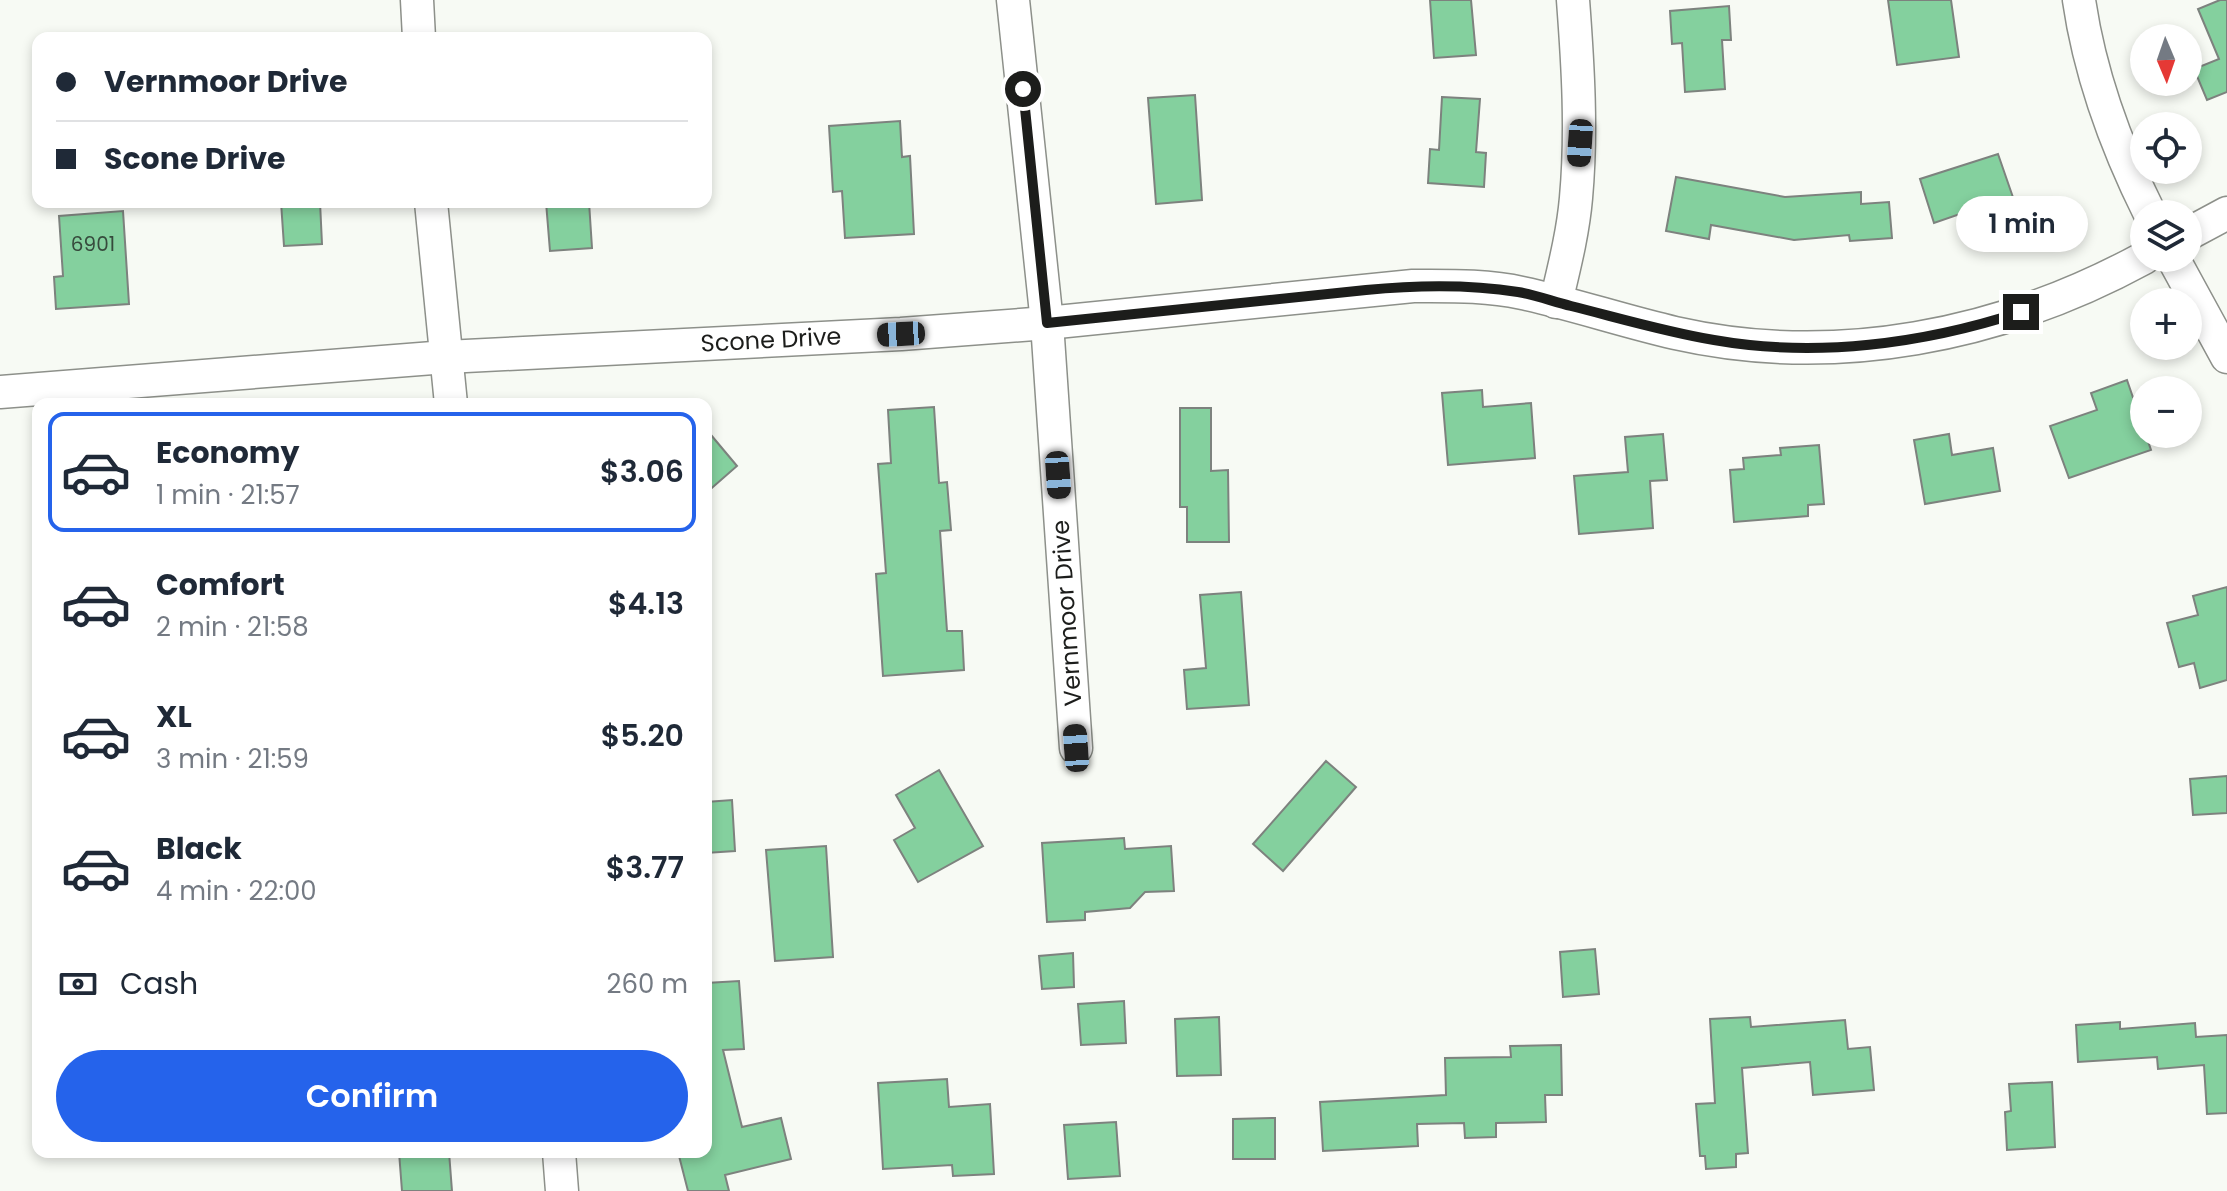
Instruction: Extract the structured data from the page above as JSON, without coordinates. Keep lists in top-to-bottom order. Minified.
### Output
{"streets":{"street":["Scone Drive","Vernmoor Drive"]},"crossings":[["Scone Drive","Vernmoor Drive"]],"house_numbers":["6901"],"north":"bottom","page":{"map_buttons":["+","−"],"banner":["Vernmoor Drive","Scone Drive"],"bubble":"1 min","list":[{"name":"Economy","note":"1 min · 21:57","value":"$3.06"},{"name":"Comfort","note":"2 min · 21:58","value":"$4.13"},{"name":"XL","note":"3 min · 21:59","value":"$5.20"},{"name":"Black","note":"4 min · 22:00","value":"$3.77"}],"pay":["Cash","260 m"],"buttons":"Confirm"}}
